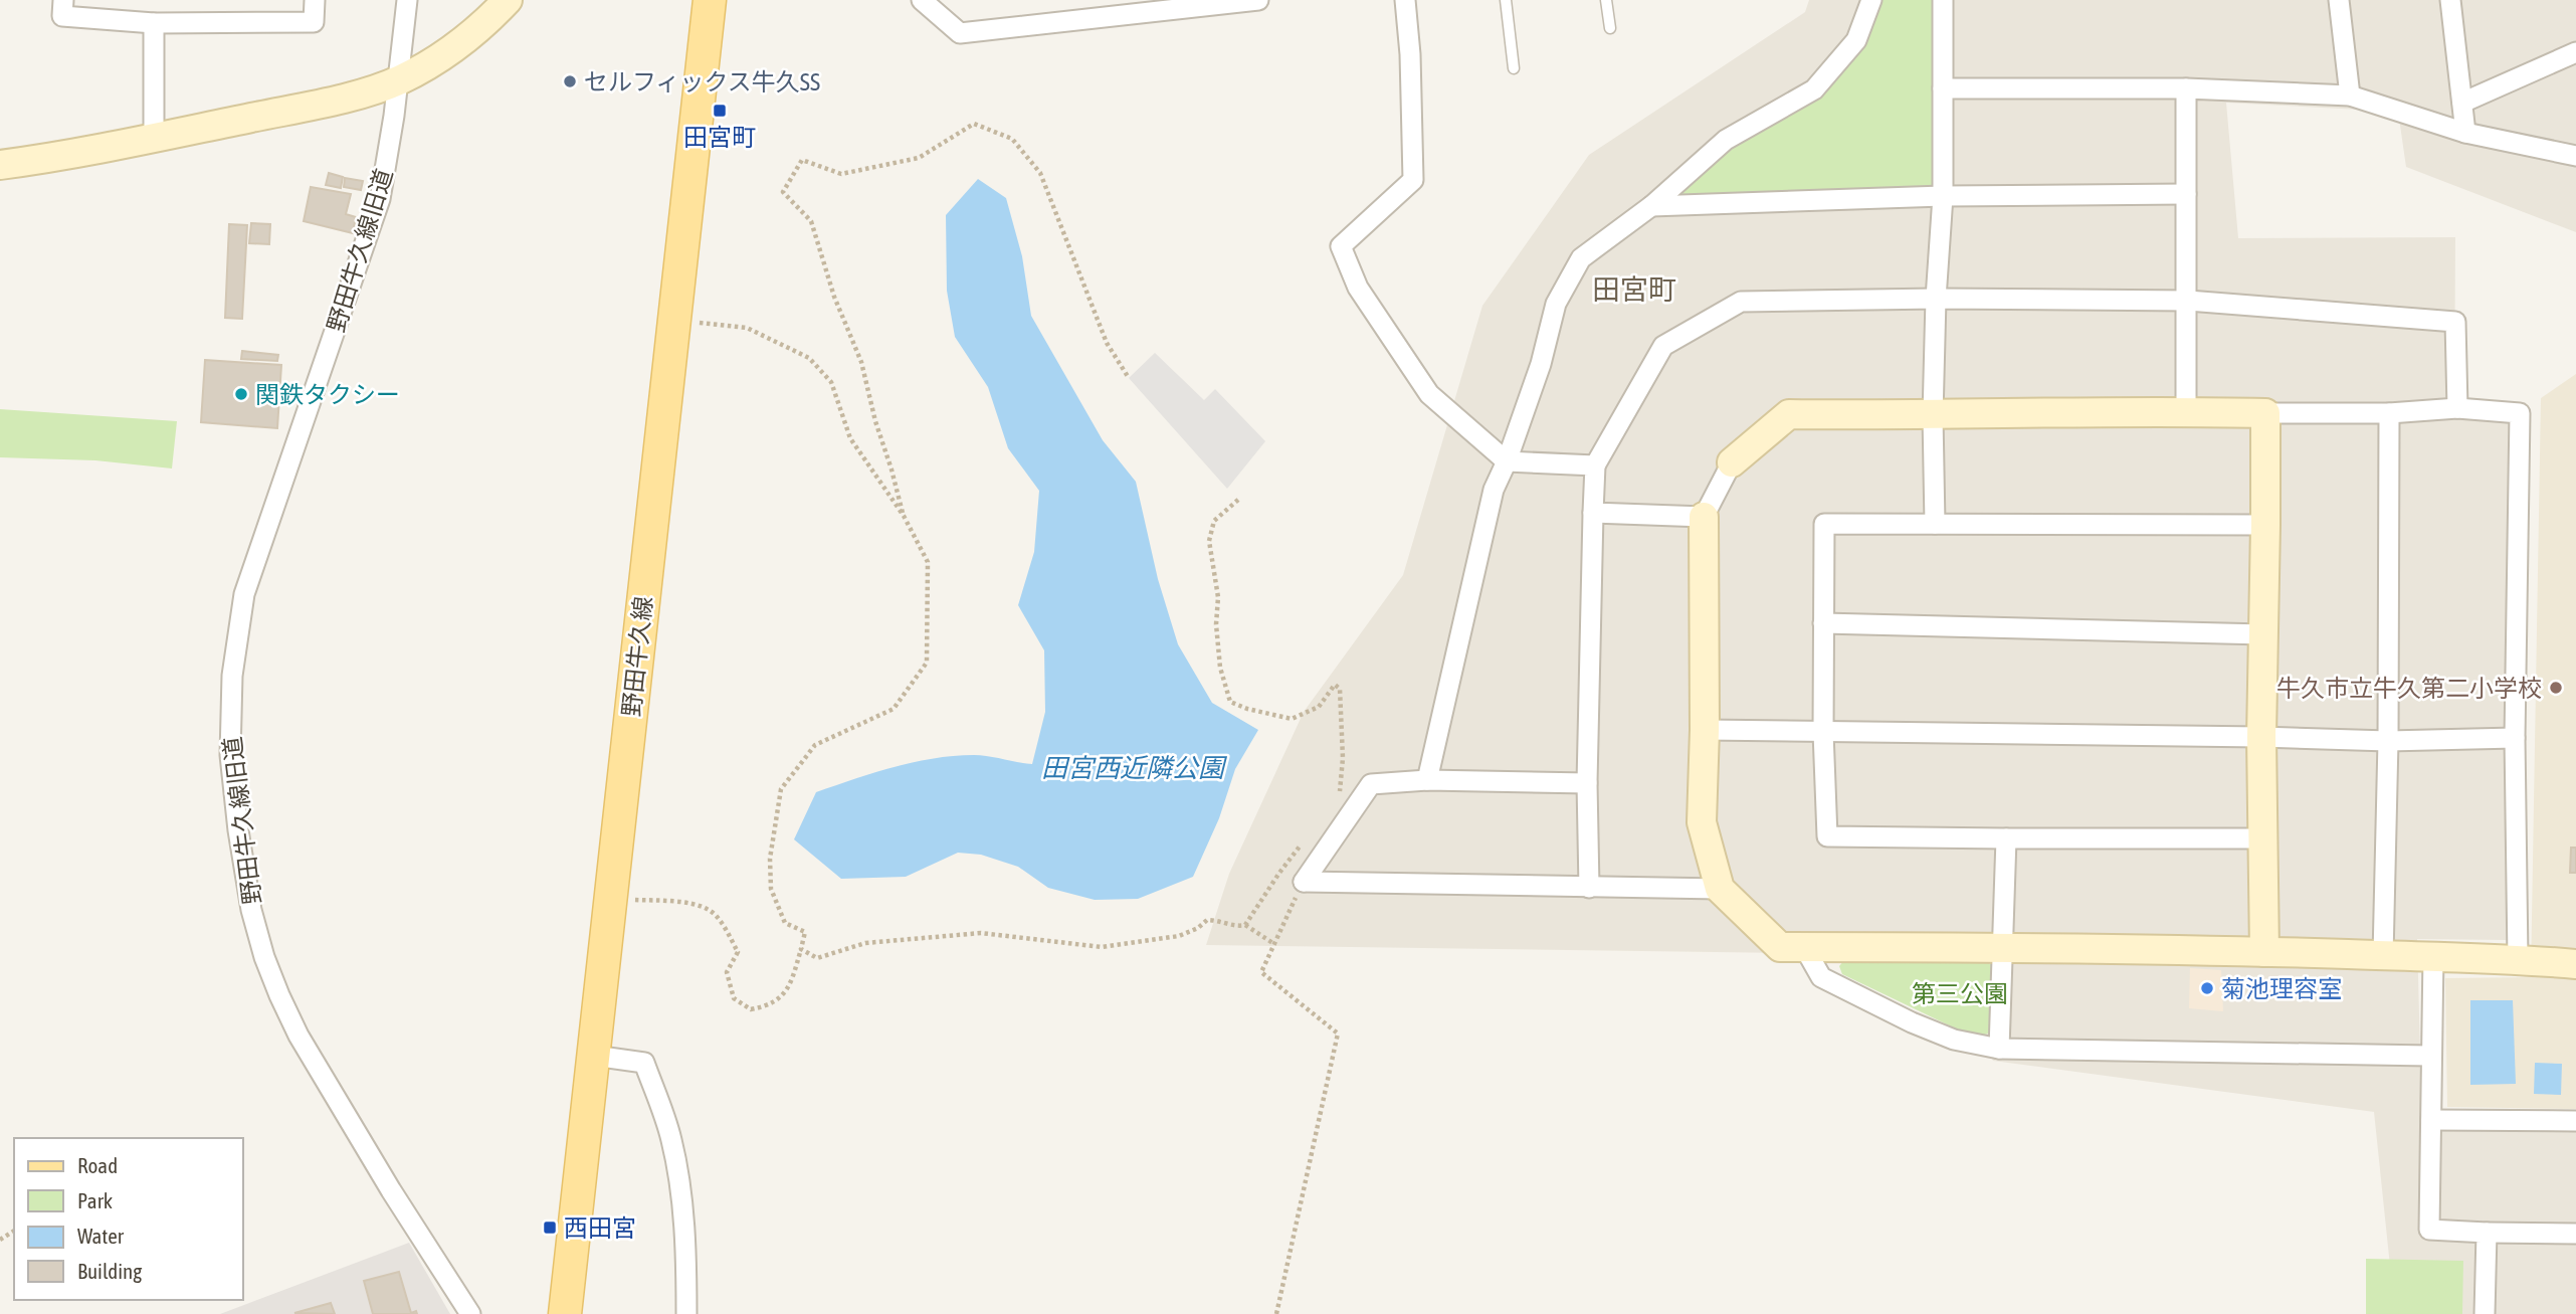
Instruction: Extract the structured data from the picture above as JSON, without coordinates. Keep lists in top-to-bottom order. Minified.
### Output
{"streets":{"main road":["野田牛久線"],"street":["野田牛久線旧道"]},"districts":["田宮町"],"water":["田宮西近隣公園"],"parks":["第三公園"],"places":{"other":["セルフィックス牛久SS","関鉄タクシー","牛久市立牛久第二小学校","菊池理容室"],"transit":["田宮町","西田宮"]},"legend":["Road","Park","Water","Building"]}
